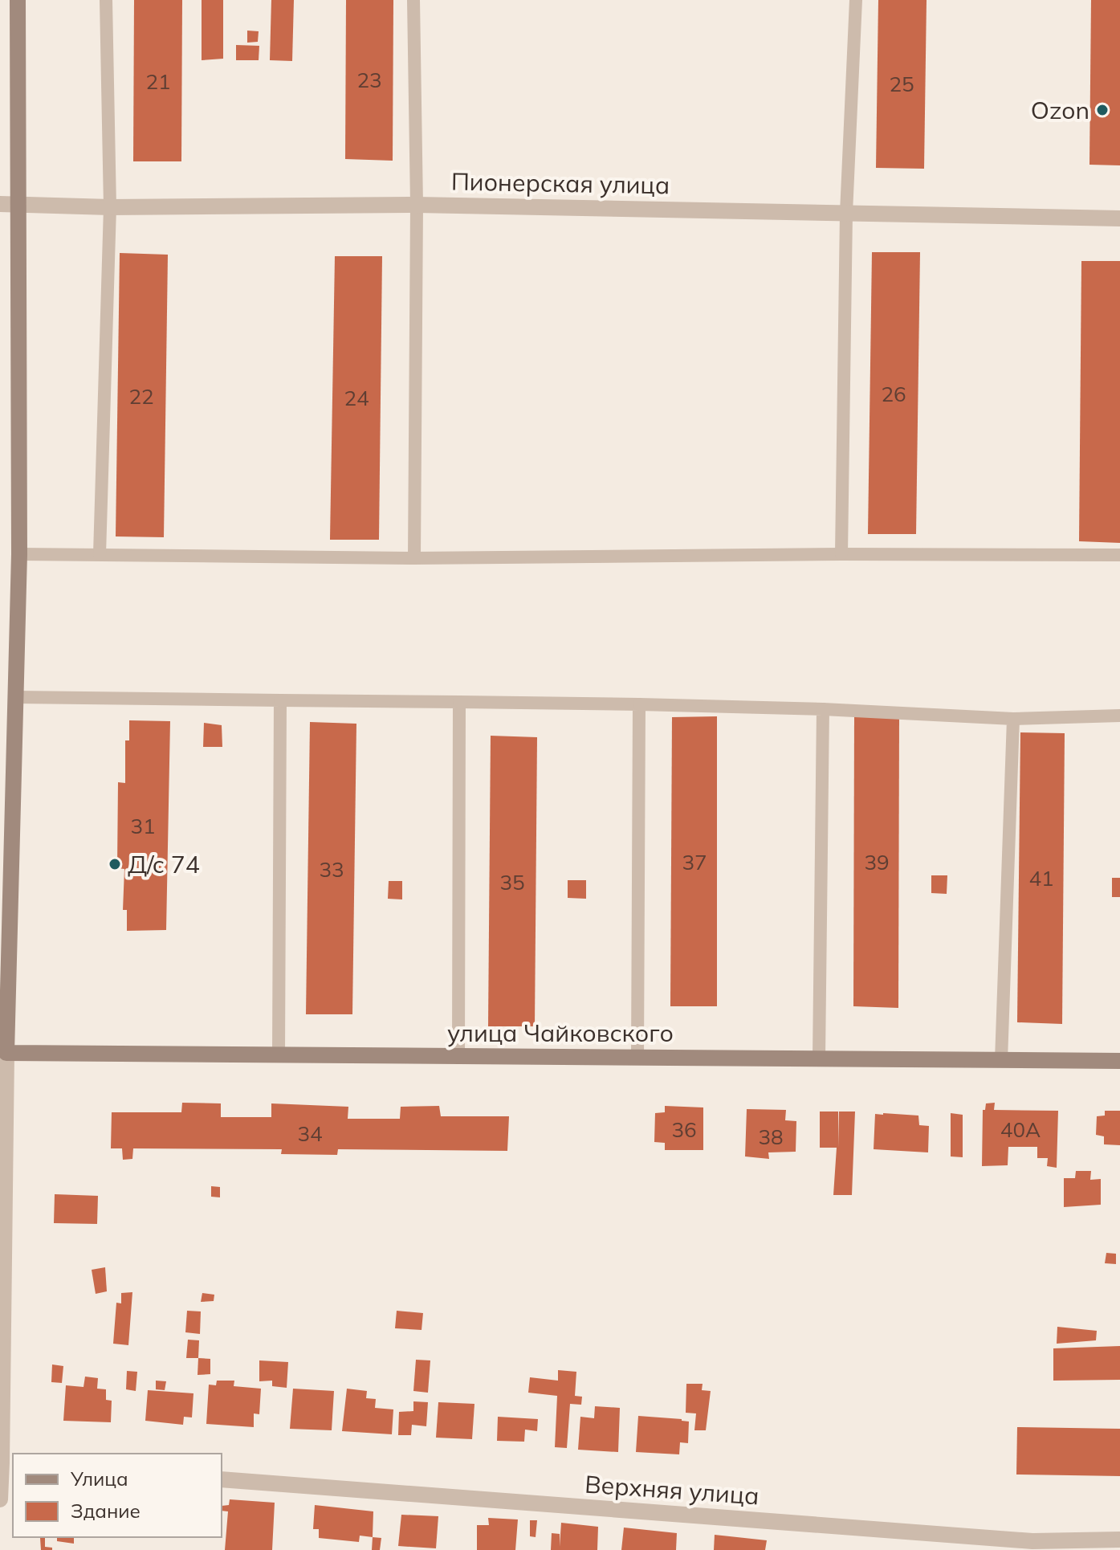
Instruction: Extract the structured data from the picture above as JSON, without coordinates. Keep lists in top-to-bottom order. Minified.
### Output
{"streets":{"main road":["улица Чайковского"],"street":["Пионерская улица","Верхняя улица"]},"places":["Ozon","Д/с 74"],"house_numbers":["23","21","25","26","22","24","31","37","39","33","41","35","36","40А","34","38"],"legend":["Улица","Здание"]}
